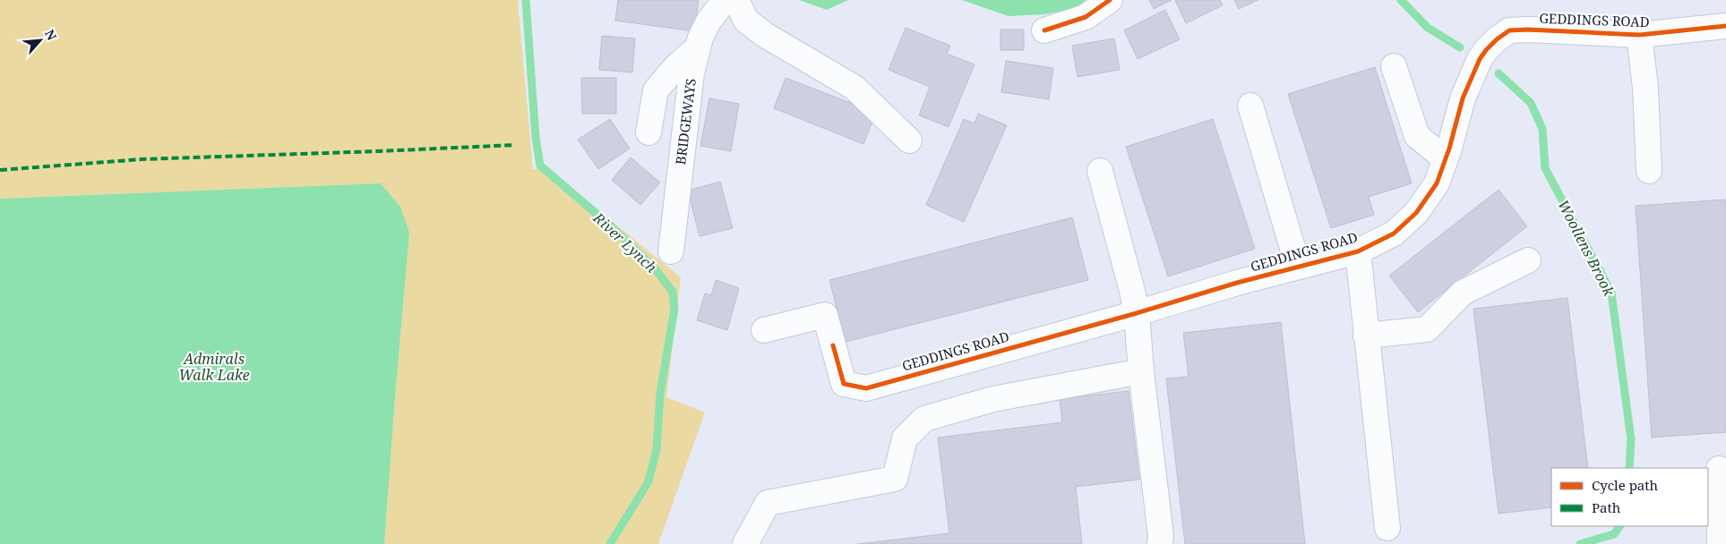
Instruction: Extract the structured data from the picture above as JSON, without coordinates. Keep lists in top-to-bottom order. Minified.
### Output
{"streets":{"street":["GEDDINGS ROAD","BRIDGEWAYS"]},"water":["River Lynch","Woollens Brook","Admirals Walk Lake"],"legend":["Cycle path","Path"],"north":"top right"}
